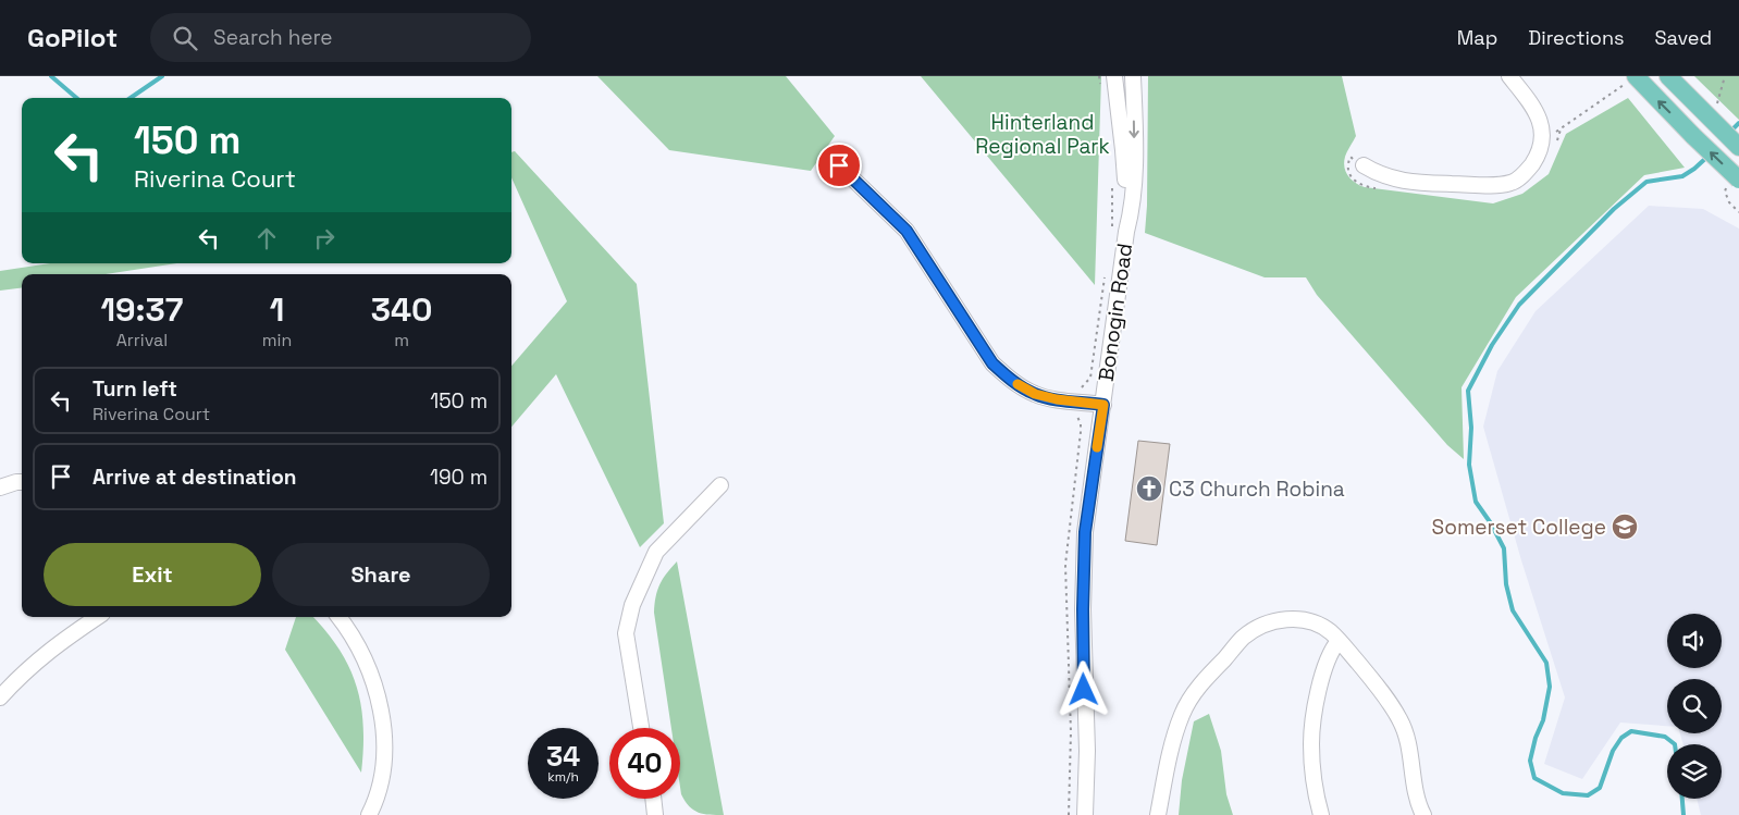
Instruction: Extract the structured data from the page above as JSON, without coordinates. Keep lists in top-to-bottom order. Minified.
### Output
{"streets":{"street":["Bonogin Road"]},"parks":["Hinterland Regional Park"],"places":{"church":["C3 Church Robina"],"school or university":["Somerset College"]},"page":{"header":"GoPilot","search":"Search here","nav":["Map","Directions","Saved"],"turn":["150 m","Riverina Court"],"eta":["19:37","Arrival","1","min","340","m"],"list":[{"name":"Turn left","note":"Riverina Court","value":"150 m"},{"name":"Arrive at destination","value":"190 m"}],"buttons":["Exit","Share"],"speed":"34 km/h","limit":"40"}}
